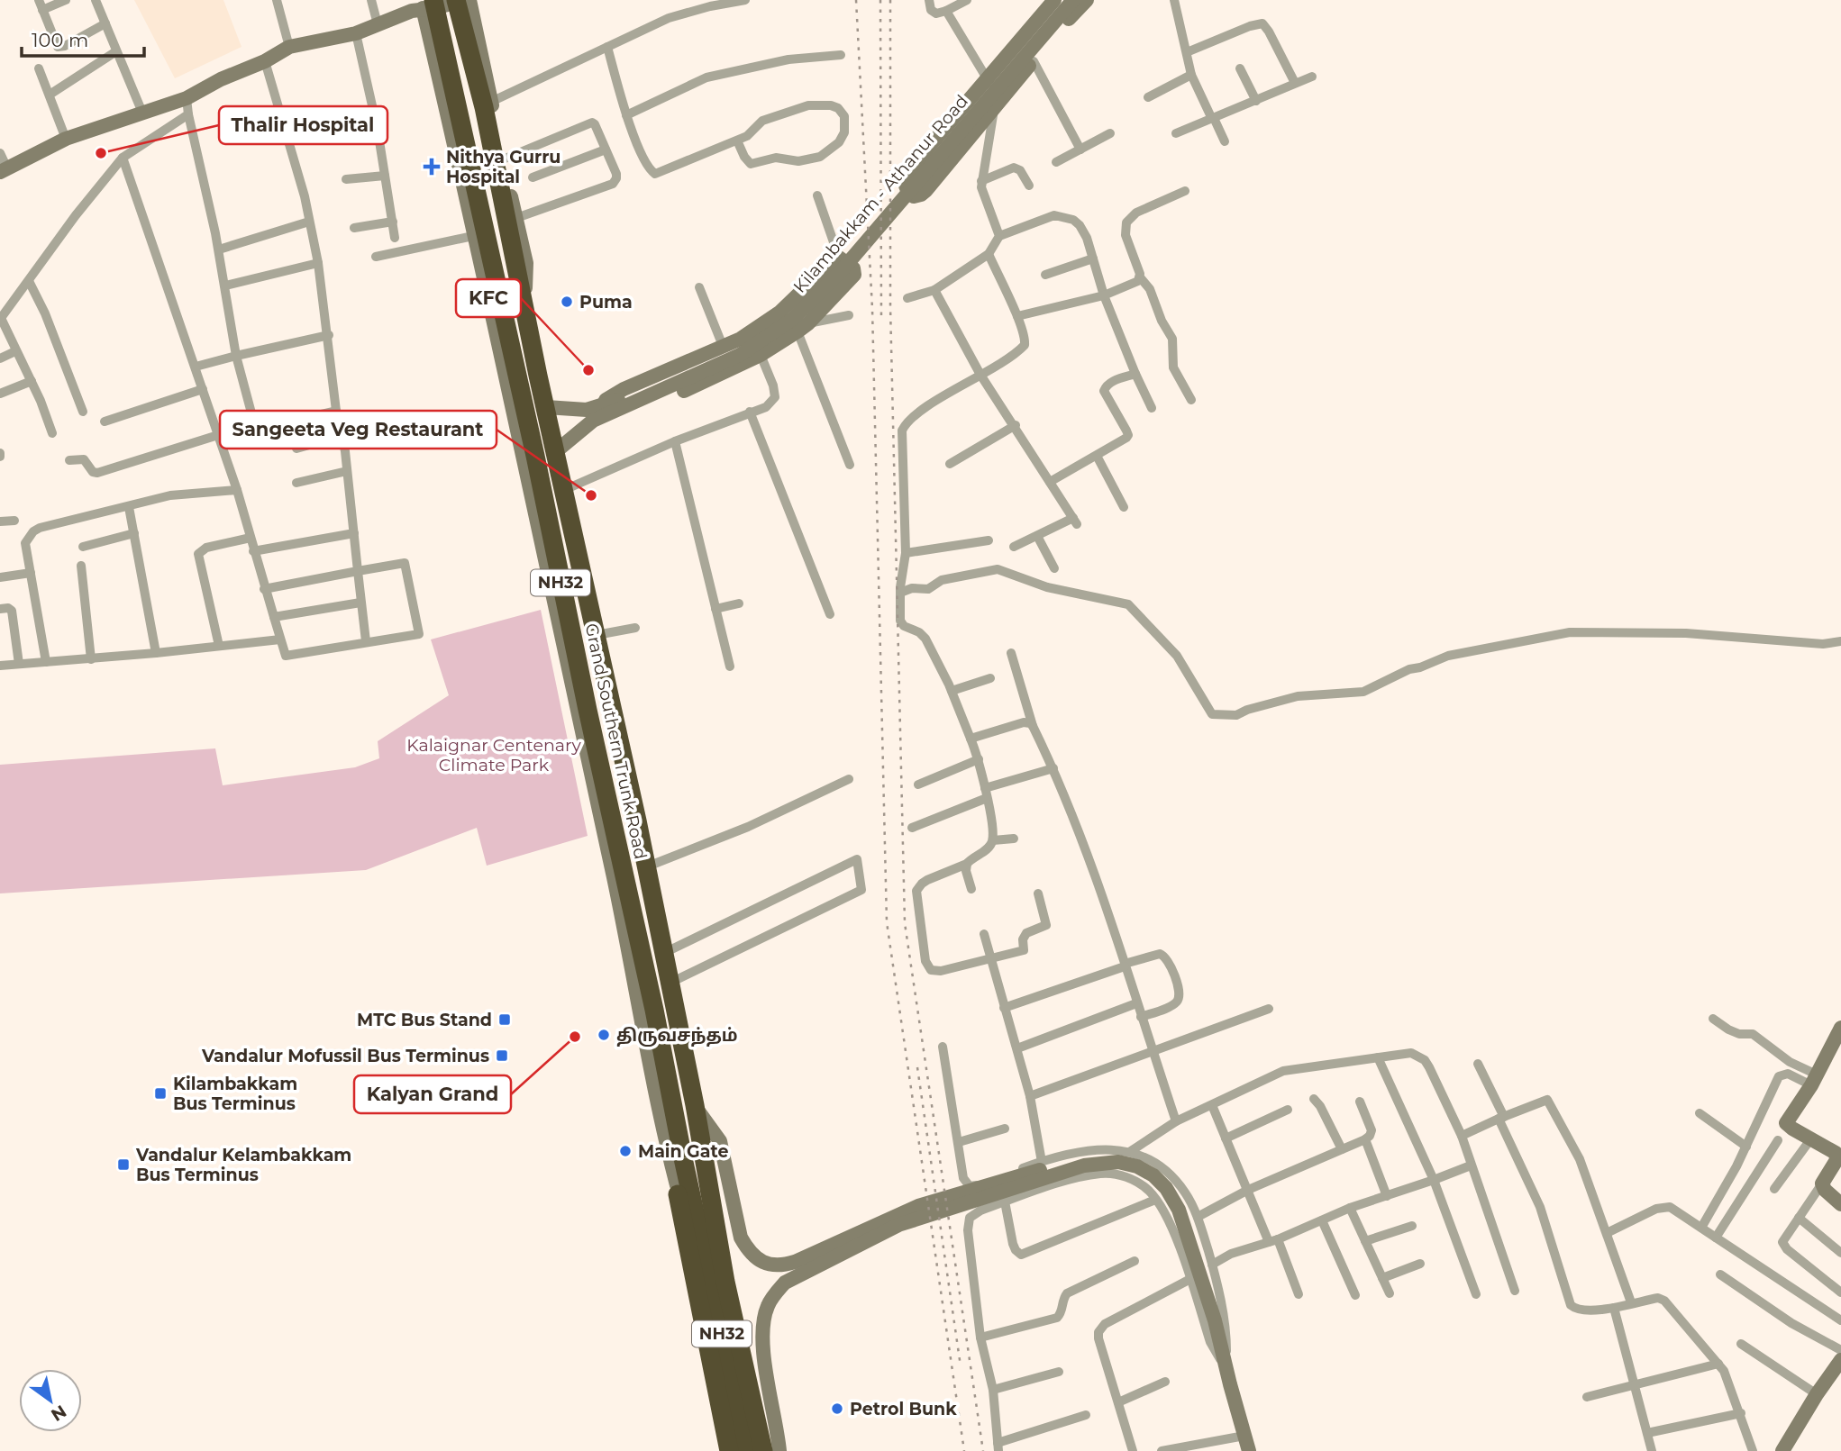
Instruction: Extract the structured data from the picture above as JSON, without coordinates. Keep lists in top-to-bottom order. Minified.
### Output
{"streets":{"highway":["NH32","Grand Southern Trunk Road"],"street":["Kilambakkam - Athanur Road"]},"crossings":[["Kilambakkam - Athanur Road","NH32"],["Kilambakkam - Athanur Road","Grand Southern Trunk Road"],["NH32","Grand Southern Trunk Road"]],"parks":["Kalaignar Centenary Climate Park"],"places":{"other":["Thalir Hospital","Puma","KFC","Sangeeta Veg Restaurant","திருவசந்தம்","Kalyan Grand","Main Gate","Petrol Bunk"],"health":["Nithya Gurru Hospital"],"transit":["MTC Bus Stand","Vandalur Mofussil Bus Terminus","Kilambakkam Bus Terminus","Vandalur Kelambakkam Bus Terminus"]},"scale_bar":"100 m","north":"bottom right"}
